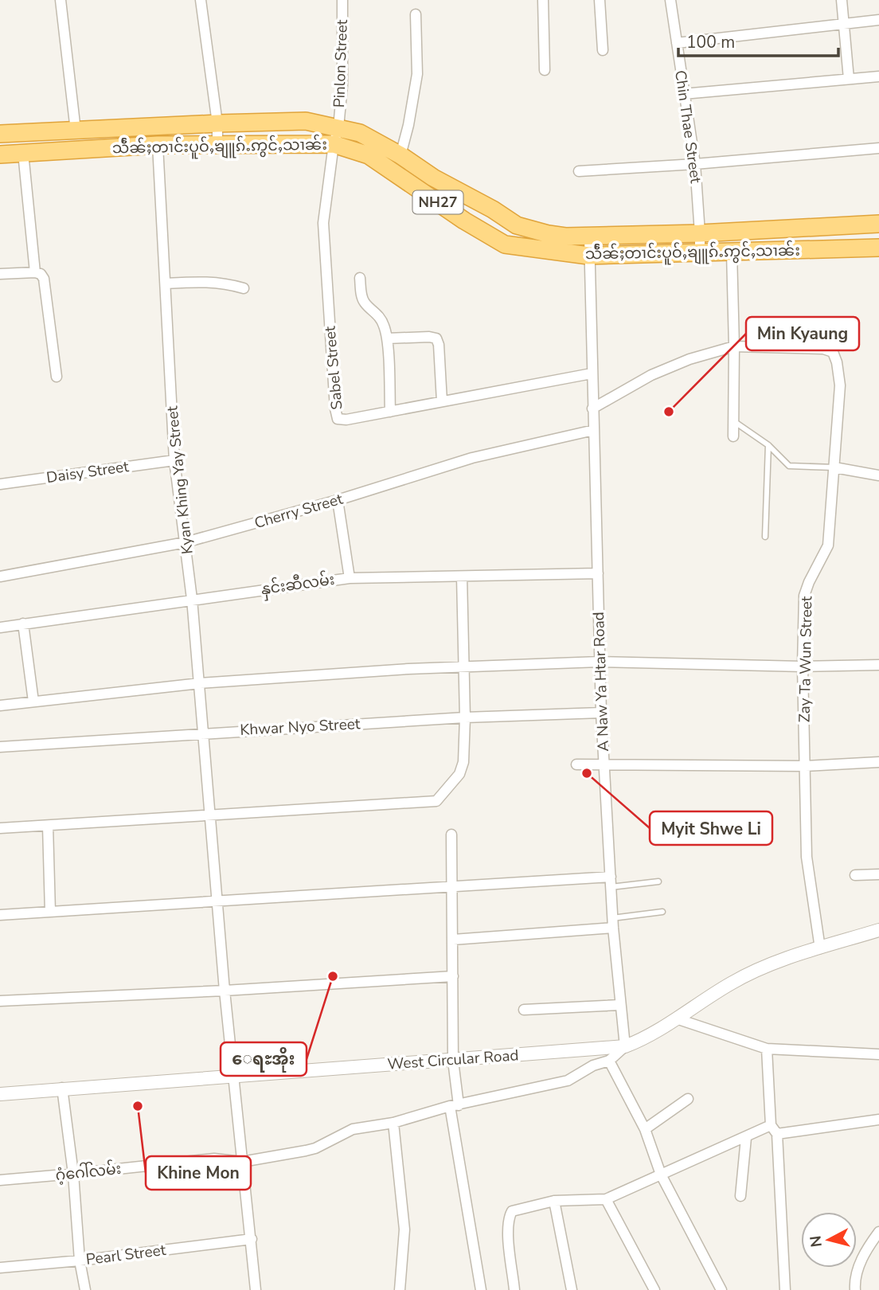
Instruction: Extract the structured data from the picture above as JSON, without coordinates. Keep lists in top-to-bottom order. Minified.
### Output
{"streets":{"highway":["သဵႅၼ်ႈတၢင်းပူဝ်ႇၶျူၵ်ႉဢွင်ႇသၢၼ်း","NH27"],"street":["Pinlon Street","Chin Thae Street","Sabel Street","Daisy Street","Kyan Khing Yay Street","Cherry Street","နှင်းဆီလမ်း","Zay Ta Wun Street","A Naw Ya Htar Road","Khwar Nyo Street","West Circular Road","ဂံ့ဂေါ်လမ်း","Pearl Street"]},"crossings":[["Pinlon Street","သဵႅၼ်ႈတၢင်းပူဝ်ႇၶျူၵ်ႉဢွင်ႇသၢၼ်း"],["Pinlon Street","Sabel Street"],["Chin Thae Street","သဵႅၼ်ႈတၢင်းပူဝ်ႇၶျူၵ်ႉဢွင်ႇသၢၼ်း"],["သဵႅၼ်ႈတၢင်းပူဝ်ႇၶျူၵ်ႉဢွင်ႇသၢၼ်း","Sabel Street"],["သဵႅၼ်ႈတၢင်းပူဝ်ႇၶျူၵ်ႉဢွင်ႇသၢၼ်း","Kyan Khing Yay Street"],["သဵႅၼ်ႈတၢင်းပူဝ်ႇၶျူၵ်ႉဢွင်ႇသၢၼ်း","A Naw Ya Htar Road"],["Sabel Street","A Naw Ya Htar Road"],["Daisy Street","Kyan Khing Yay Street"],["Kyan Khing Yay Street","Cherry Street"],["Kyan Khing Yay Street","နှင်းဆီလမ်း"],["Kyan Khing Yay Street","Khwar Nyo Street"],["Kyan Khing Yay Street","West Circular Road"],["Kyan Khing Yay Street","ဂံ့ဂေါ်လမ်း"],["Kyan Khing Yay Street","Pearl Street"],["Cherry Street","A Naw Ya Htar Road"],["နှင်းဆီလမ်း","A Naw Ya Htar Road"],["Zay Ta Wun Street","West Circular Road"],["A Naw Ya Htar Road","Khwar Nyo Street"],["A Naw Ya Htar Road","West Circular Road"]],"places":["Min Kyaung","Myit Shwe Li","ေရႊအိုး","Khine Mon"],"scale_bar":"100 m","north":"left"}
